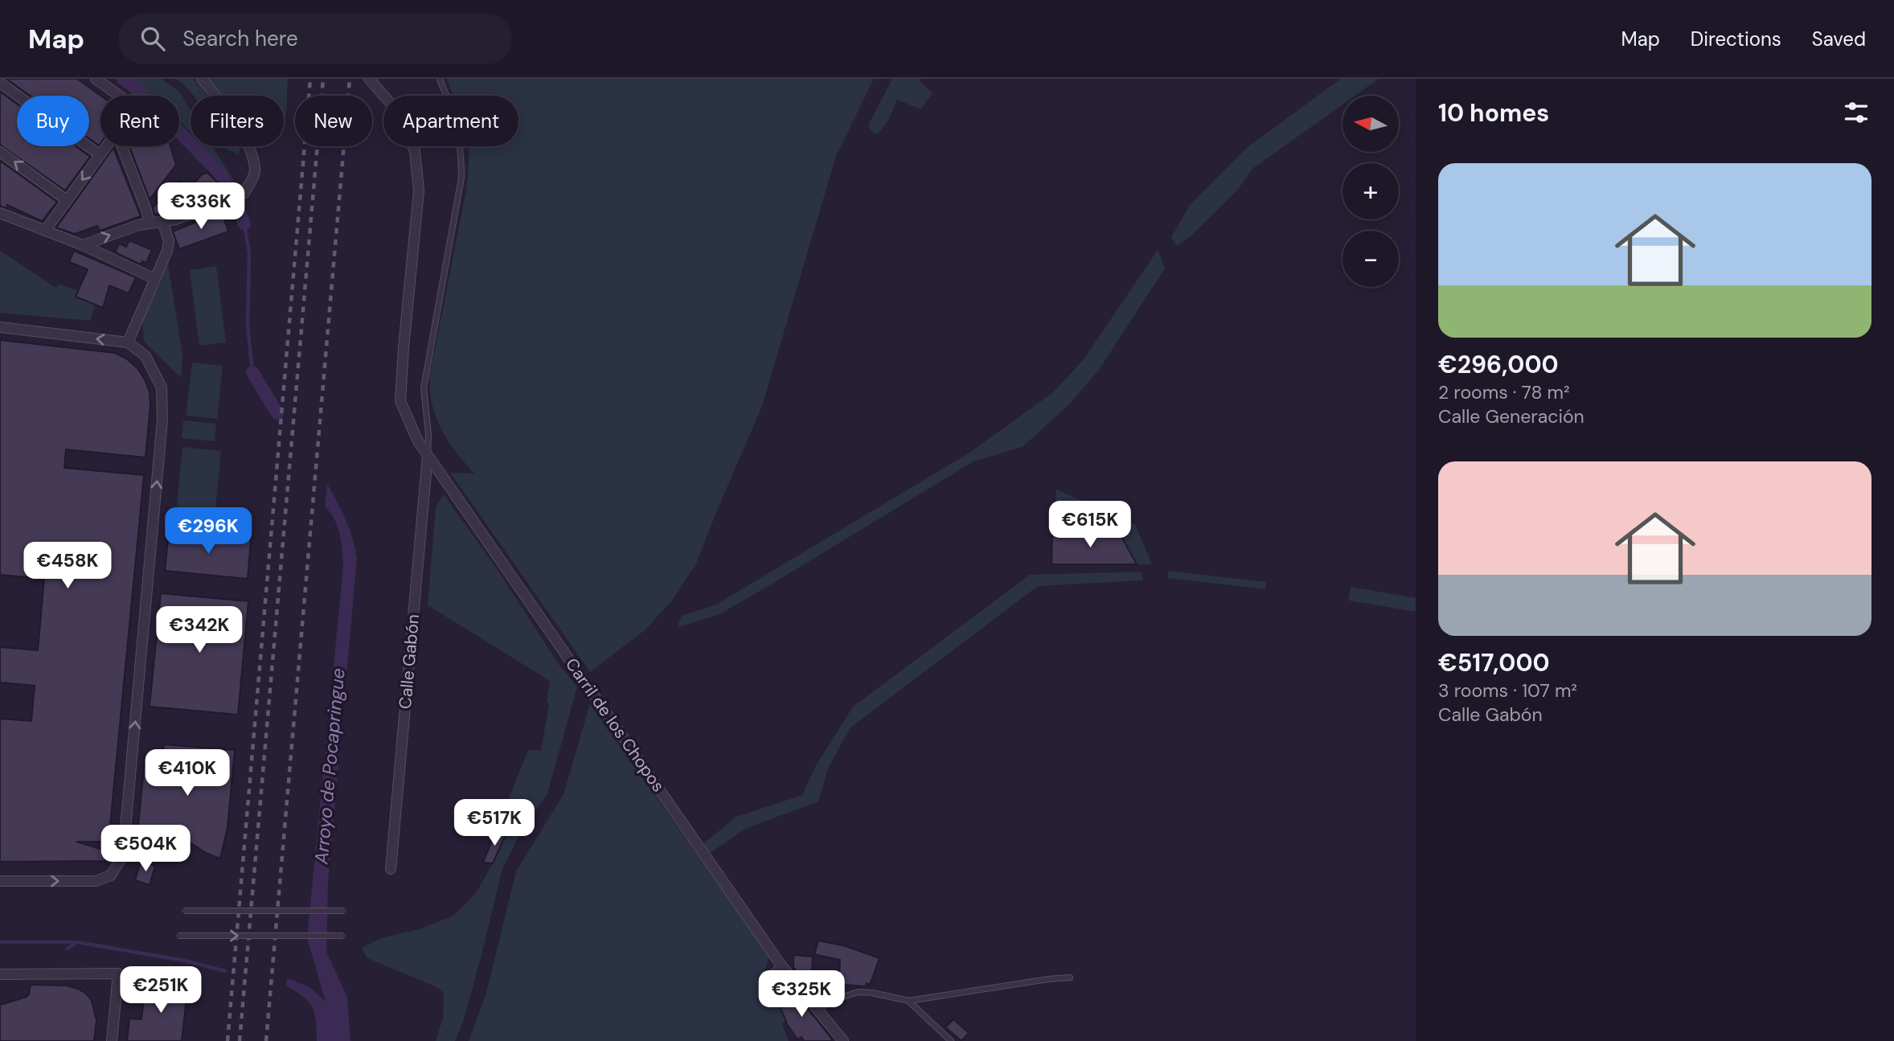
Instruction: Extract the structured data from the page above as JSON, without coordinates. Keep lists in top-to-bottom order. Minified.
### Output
{"streets":{"street":["Calle Gabón","Carril de los Chopos"]},"crossings":[["Calle Gabón","Carril de los Chopos"]],"water":["Arroyo de Pocapringue"],"north":"left","page":{"header":"Map","search":"Search here","nav":["Map","Directions","Saved"],"heading":"10 homes","map_buttons":["+","−"],"chip":["Buy","Rent","Filters","New","Apartment"],"list":[{"name":"€296,000","note":"2 rooms · 78 m² · Calle Generación"},{"name":"€517,000","note":"3 rooms · 107 m² · Calle Gabón"}],"price":["€336K","€615K","€296K","€458K","€342K","€410K","€517K","€504K","€251K","€325K"]}}
